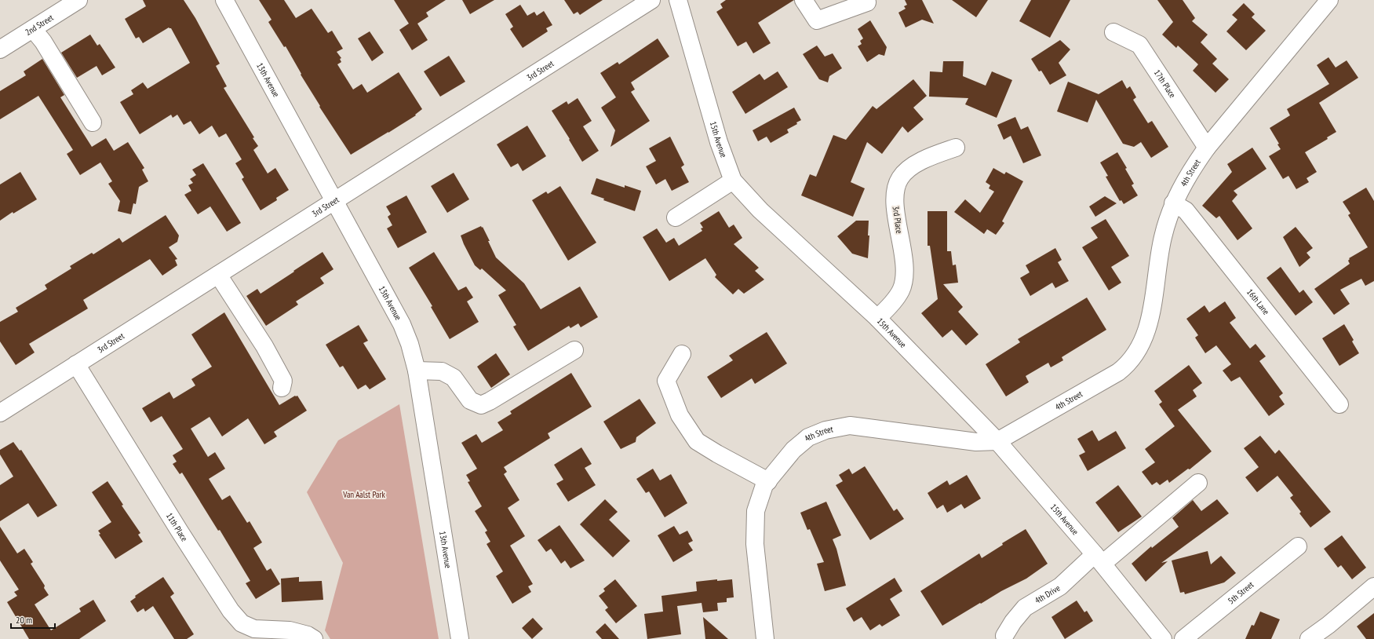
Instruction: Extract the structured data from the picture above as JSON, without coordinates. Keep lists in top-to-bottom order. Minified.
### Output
{"streets":{"street":["2nd Street","3rd Street","13th Avenue","17th Place","15th Avenue","4th Street","3rd Place","16th Lane","11th Place","5th Street","4th Drive"]},"crossings":[["3rd Street","13th Avenue"],["3rd Street","11th Place"],["17th Place","4th Street"],["15th Avenue","4th Street"],["15th Avenue","3rd Place"],["15th Avenue","4th Drive"],["4th Street","16th Lane"]],"parks":["Van Aalst Park"],"scale_bar":"20 m"}
